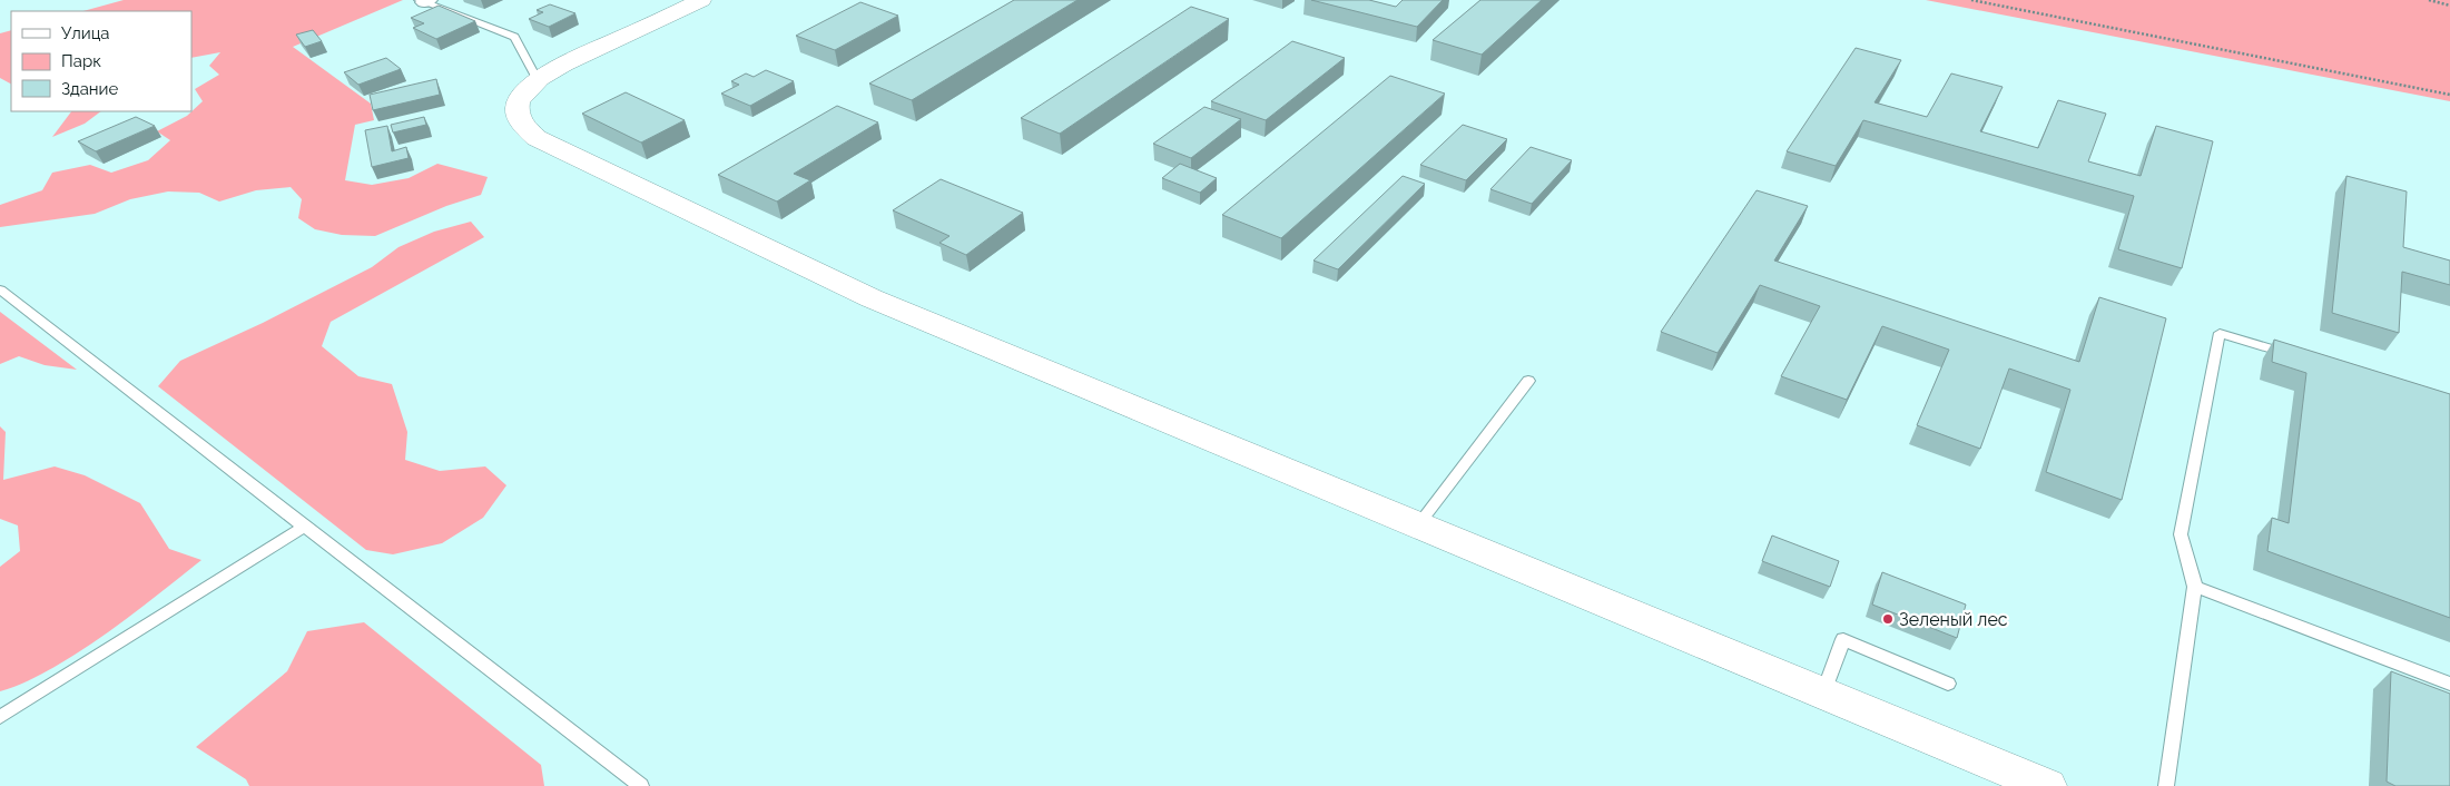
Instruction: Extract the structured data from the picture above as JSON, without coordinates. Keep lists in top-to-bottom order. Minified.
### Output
{"places":["Зеленый лес"],"legend":["Улица","Парк","Здание"]}
